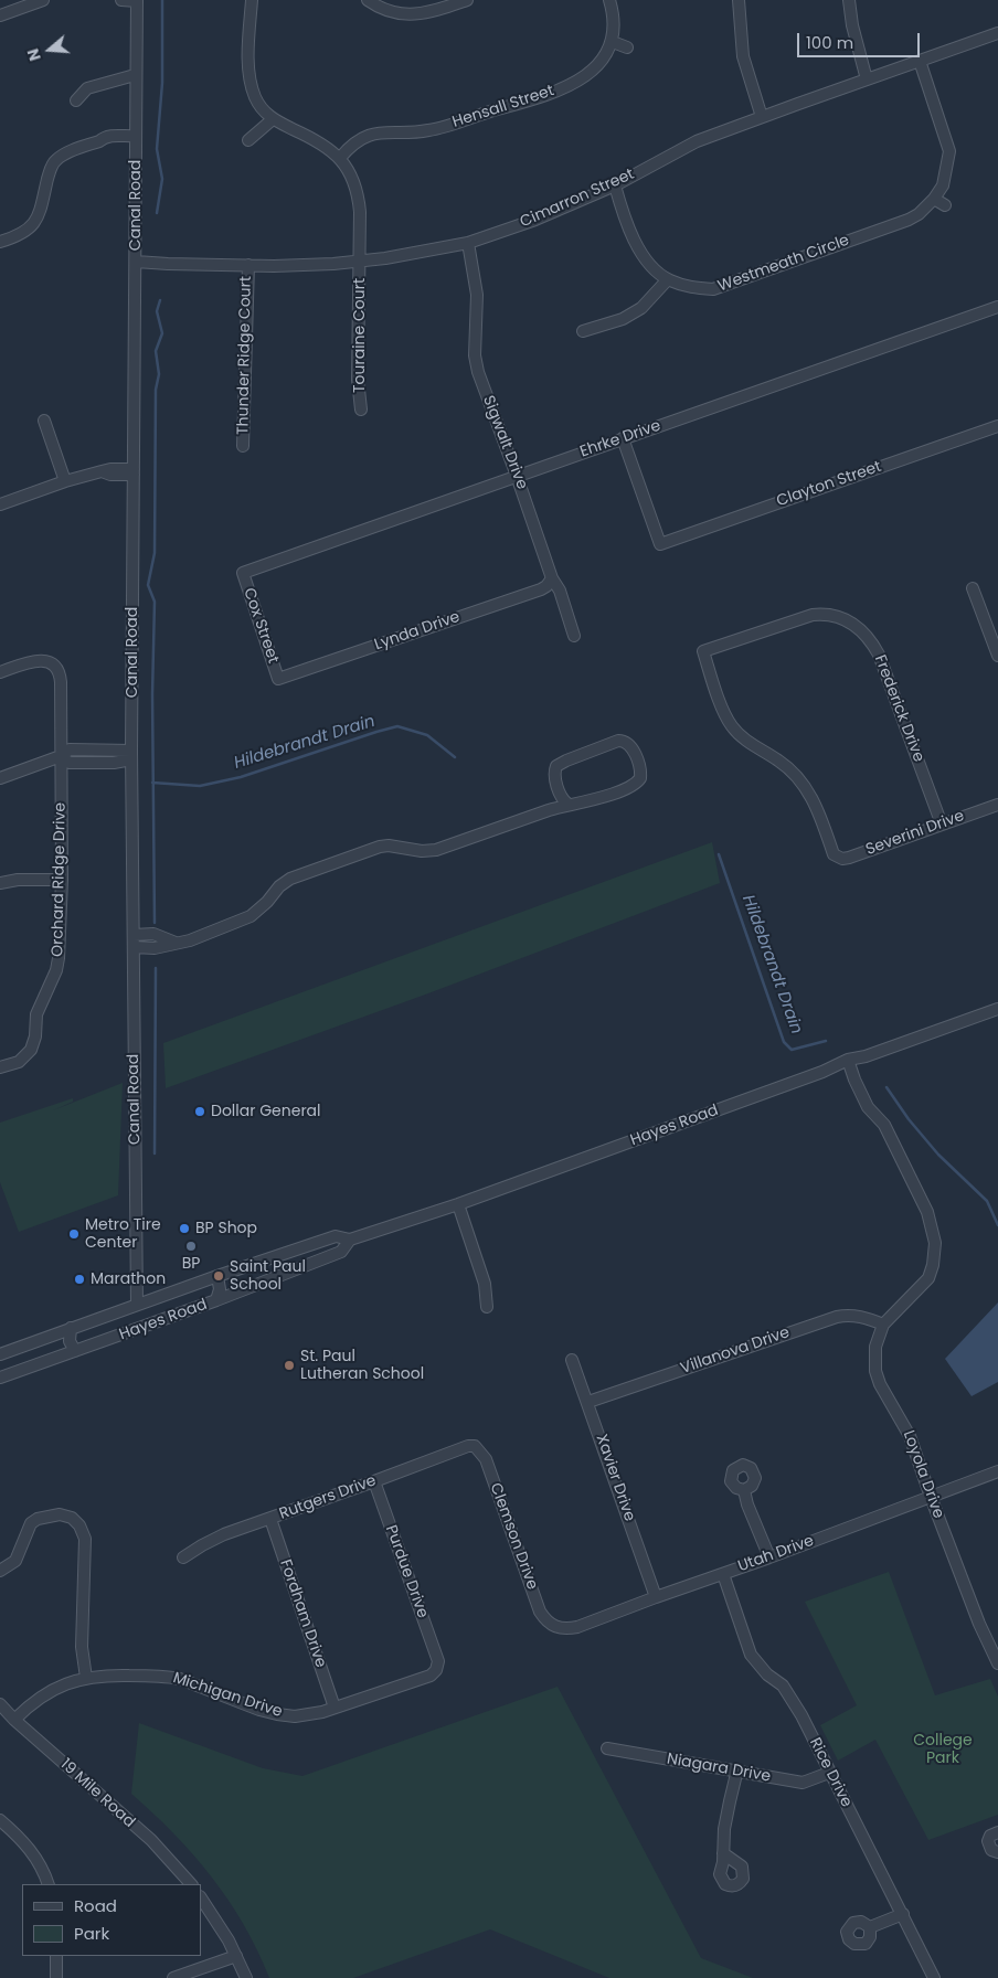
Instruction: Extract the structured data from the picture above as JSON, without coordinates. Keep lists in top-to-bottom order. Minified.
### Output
{"streets":{"street":["Hensall Street","Cimarron Street","Canal Road","Westmeath Circle","Touraine Court","Thunder Ridge Court","Ehrke Drive","Sigwalt Drive","Clayton Street","Cox Street","Lynda Drive","Frederick Drive","Severini Drive","Orchard Ridge Drive","Hayes Road","Villanova Drive","Loyola Drive","Xavier Drive","Rutgers Drive","Clemson Drive","Utah Drive","Purdue Drive","Fordham Drive","Michigan Drive","Niagara Drive","Rice Drive","19 Mile Road"]},"crossings":[["Hensall Street","Touraine Court"],["Cimarron Street","Canal Road"],["Cimarron Street","Westmeath Circle"],["Cimarron Street","Touraine Court"],["Cimarron Street","Thunder Ridge Court"],["Cimarron Street","Sigwalt Drive"],["Canal Road","Hayes Road"],["Ehrke Drive","Sigwalt Drive"],["Ehrke Drive","Clayton Street"],["Ehrke Drive","Cox Street"],["Sigwalt Drive","Lynda Drive"],["Cox Street","Lynda Drive"],["Frederick Drive","Severini Drive"],["Hayes Road","Loyola Drive"],["Villanova Drive","Loyola Drive"],["Villanova Drive","Xavier Drive"],["Loyola Drive","Utah Drive"],["Xavier Drive","Utah Drive"],["Rutgers Drive","Clemson Drive"],["Rutgers Drive","Purdue Drive"],["Rutgers Drive","Fordham Drive"],["Clemson Drive","Utah Drive"],["Utah Drive","Rice Drive"],["Purdue Drive","Michigan Drive"],["Fordham Drive","Michigan Drive"],["Michigan Drive","19 Mile Road"],["Niagara Drive","Rice Drive"]],"water":["Hildebrandt Drain"],"parks":["College Park"],"places":["Dollar General","BP Shop","Metro Tire Center","BP","Saint Paul School","Marathon","St. Paul Lutheran School"],"legend":["Road","Park"],"scale_bar":"100 m","north":"left"}
